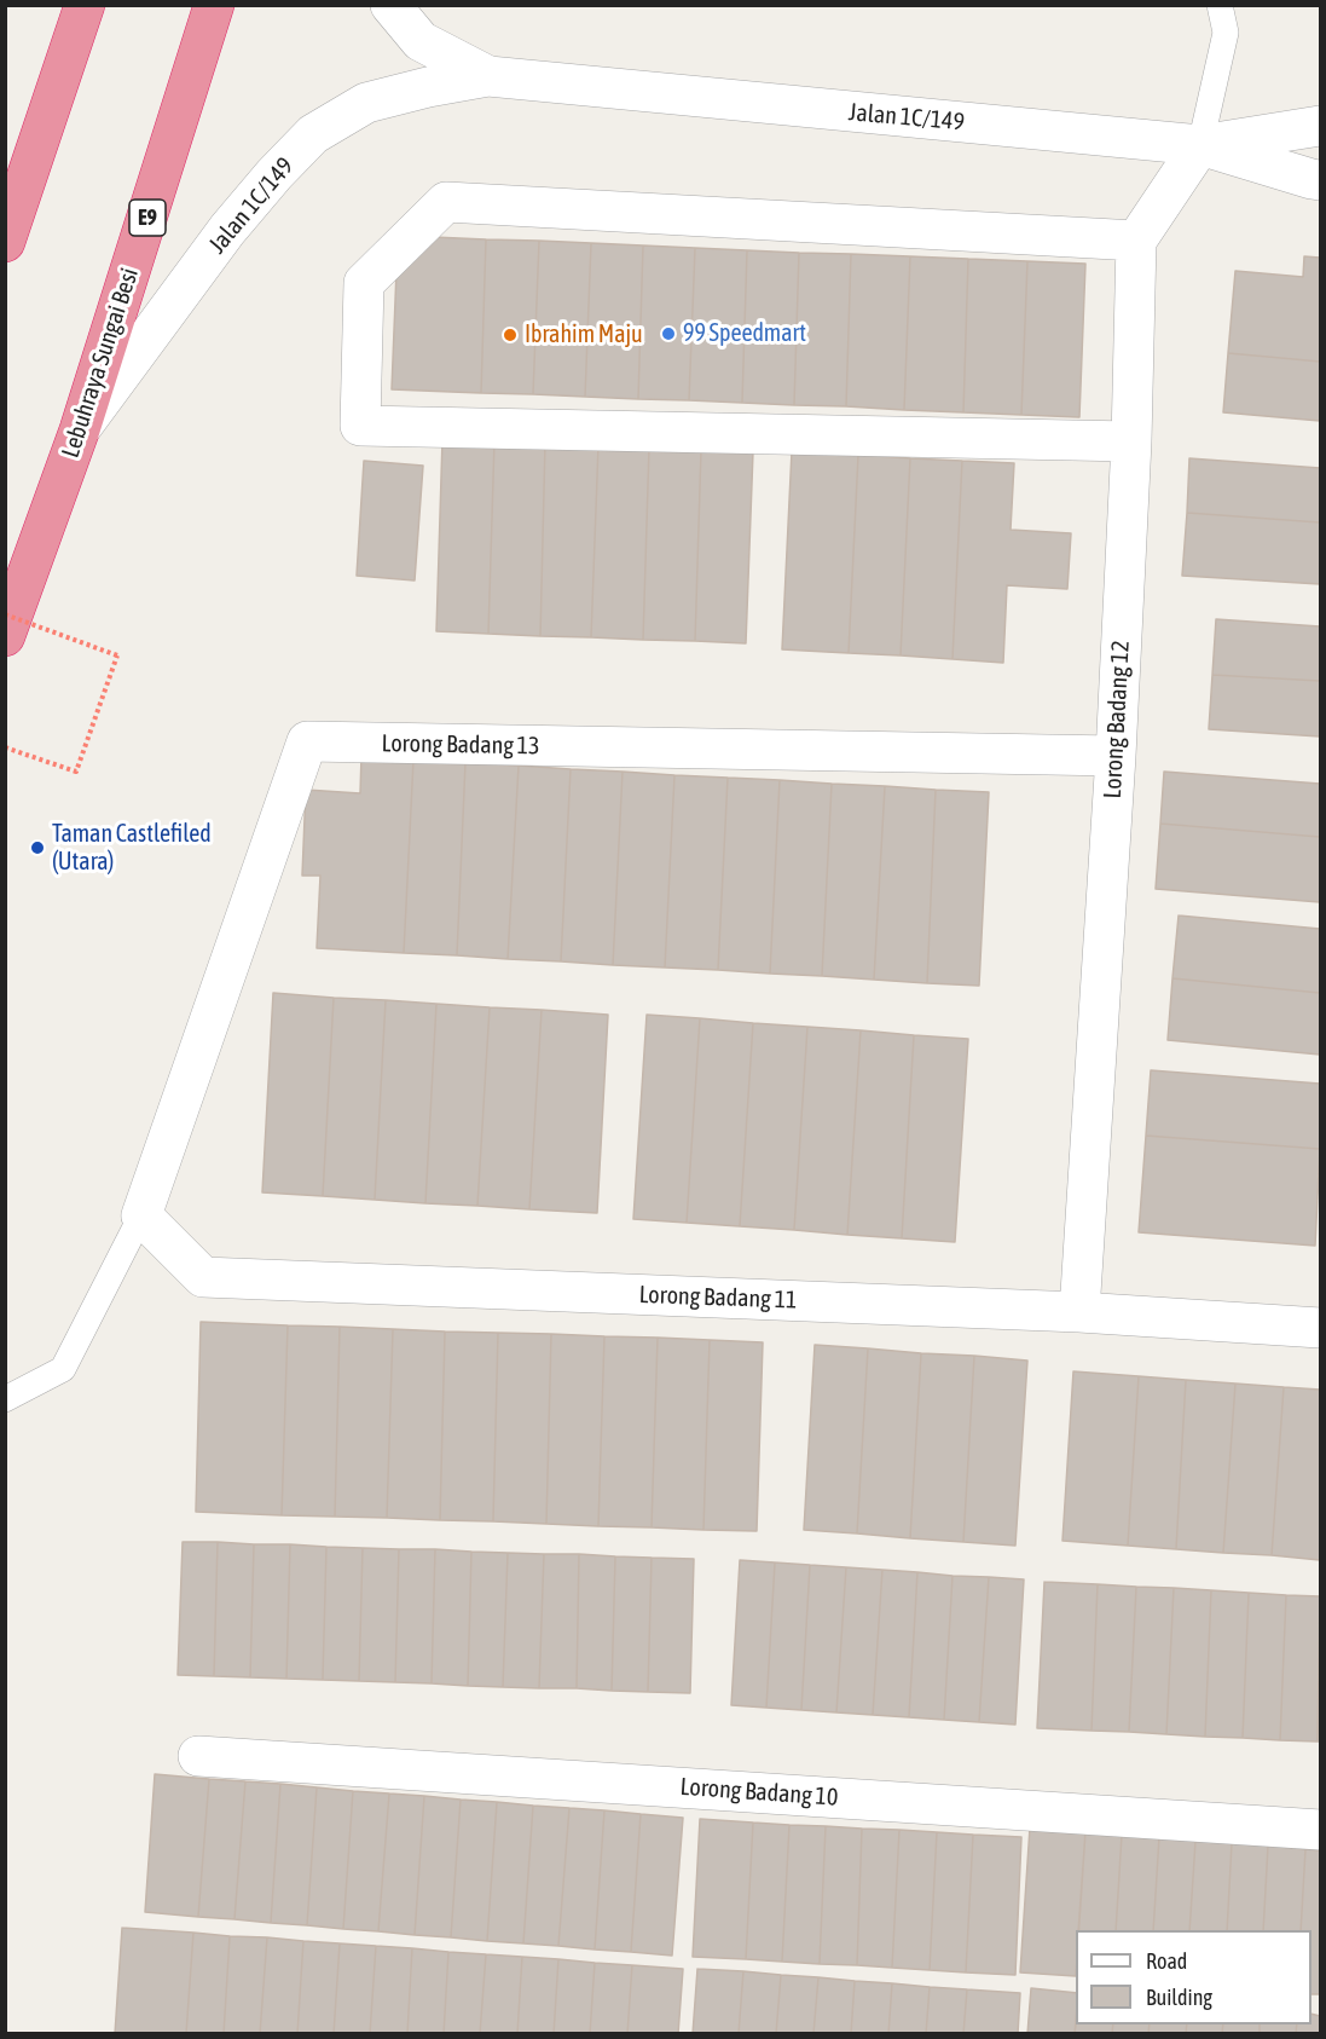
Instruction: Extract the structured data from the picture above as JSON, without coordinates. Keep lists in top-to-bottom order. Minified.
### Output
{"streets":{"highway":["E9","Lebuhraya Sungai Besi"],"street":["Jalan 1C/149","Lorong Badang 12","Lorong Badang 13","Lorong Badang 11","Lorong Badang 10"]},"crossings":[["Jalan 1C/149","Lebuhraya Sungai Besi"],["Lorong Badang 12","Lorong Badang 13"],["Lorong Badang 12","Lorong Badang 11"],["Lorong Badang 13","Lorong Badang 11"]],"places":["99 Speedmart","Ibrahim Maju","Taman Castlefiled (Utara)"],"legend":["Road","Building"]}
